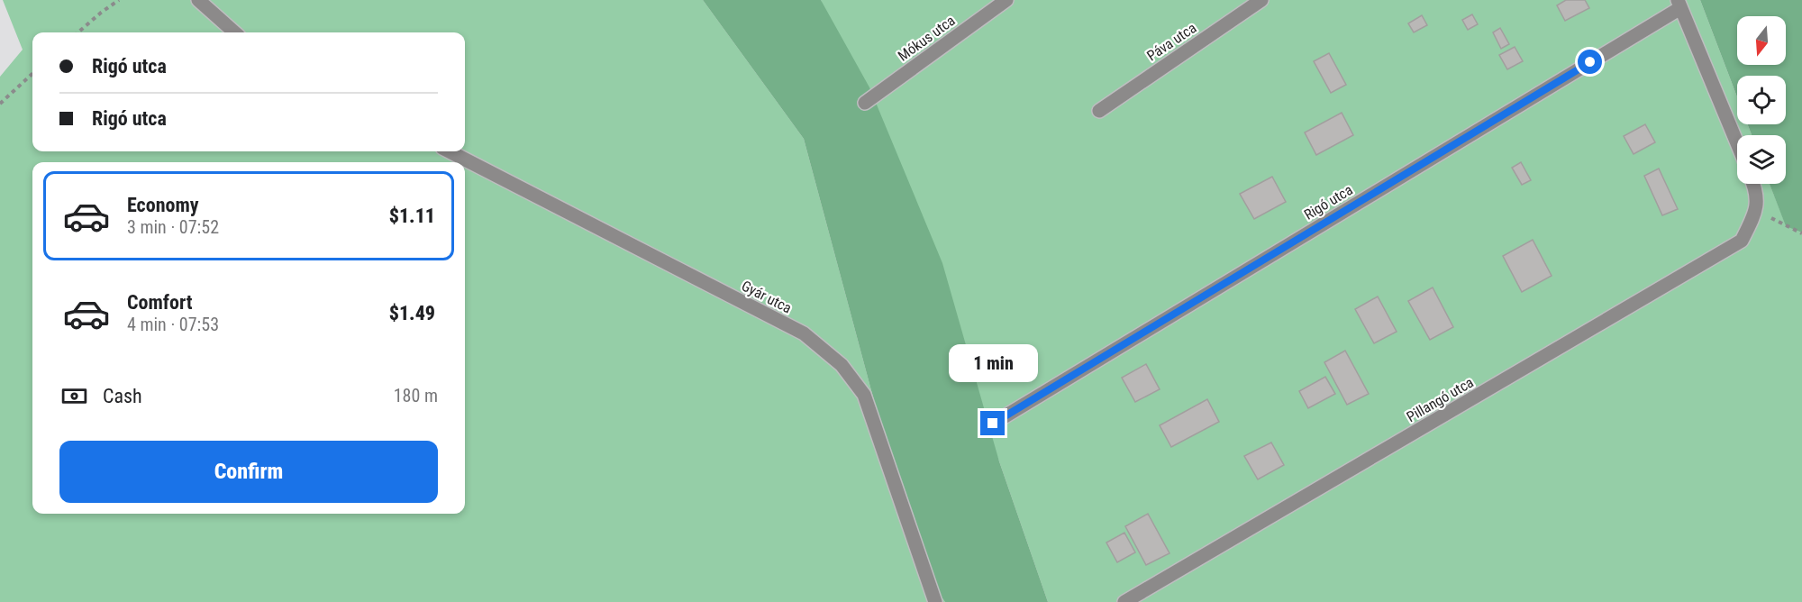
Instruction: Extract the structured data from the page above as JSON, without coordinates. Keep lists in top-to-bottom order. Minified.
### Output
{"streets":{"street":["Mókus utca","Páva utca","Rigó utca","Gyár utca","Pillangó utca"]},"north":"bottom","page":{"banner":["Rigó utca","Rigó utca"],"list":[{"name":"Economy","note":"3 min · 07:52","value":"$1.11"},{"name":"Comfort","note":"4 min · 07:53","value":"$1.49"}],"bubble":"1 min","pay":["Cash","180 m"],"buttons":"Confirm"}}
